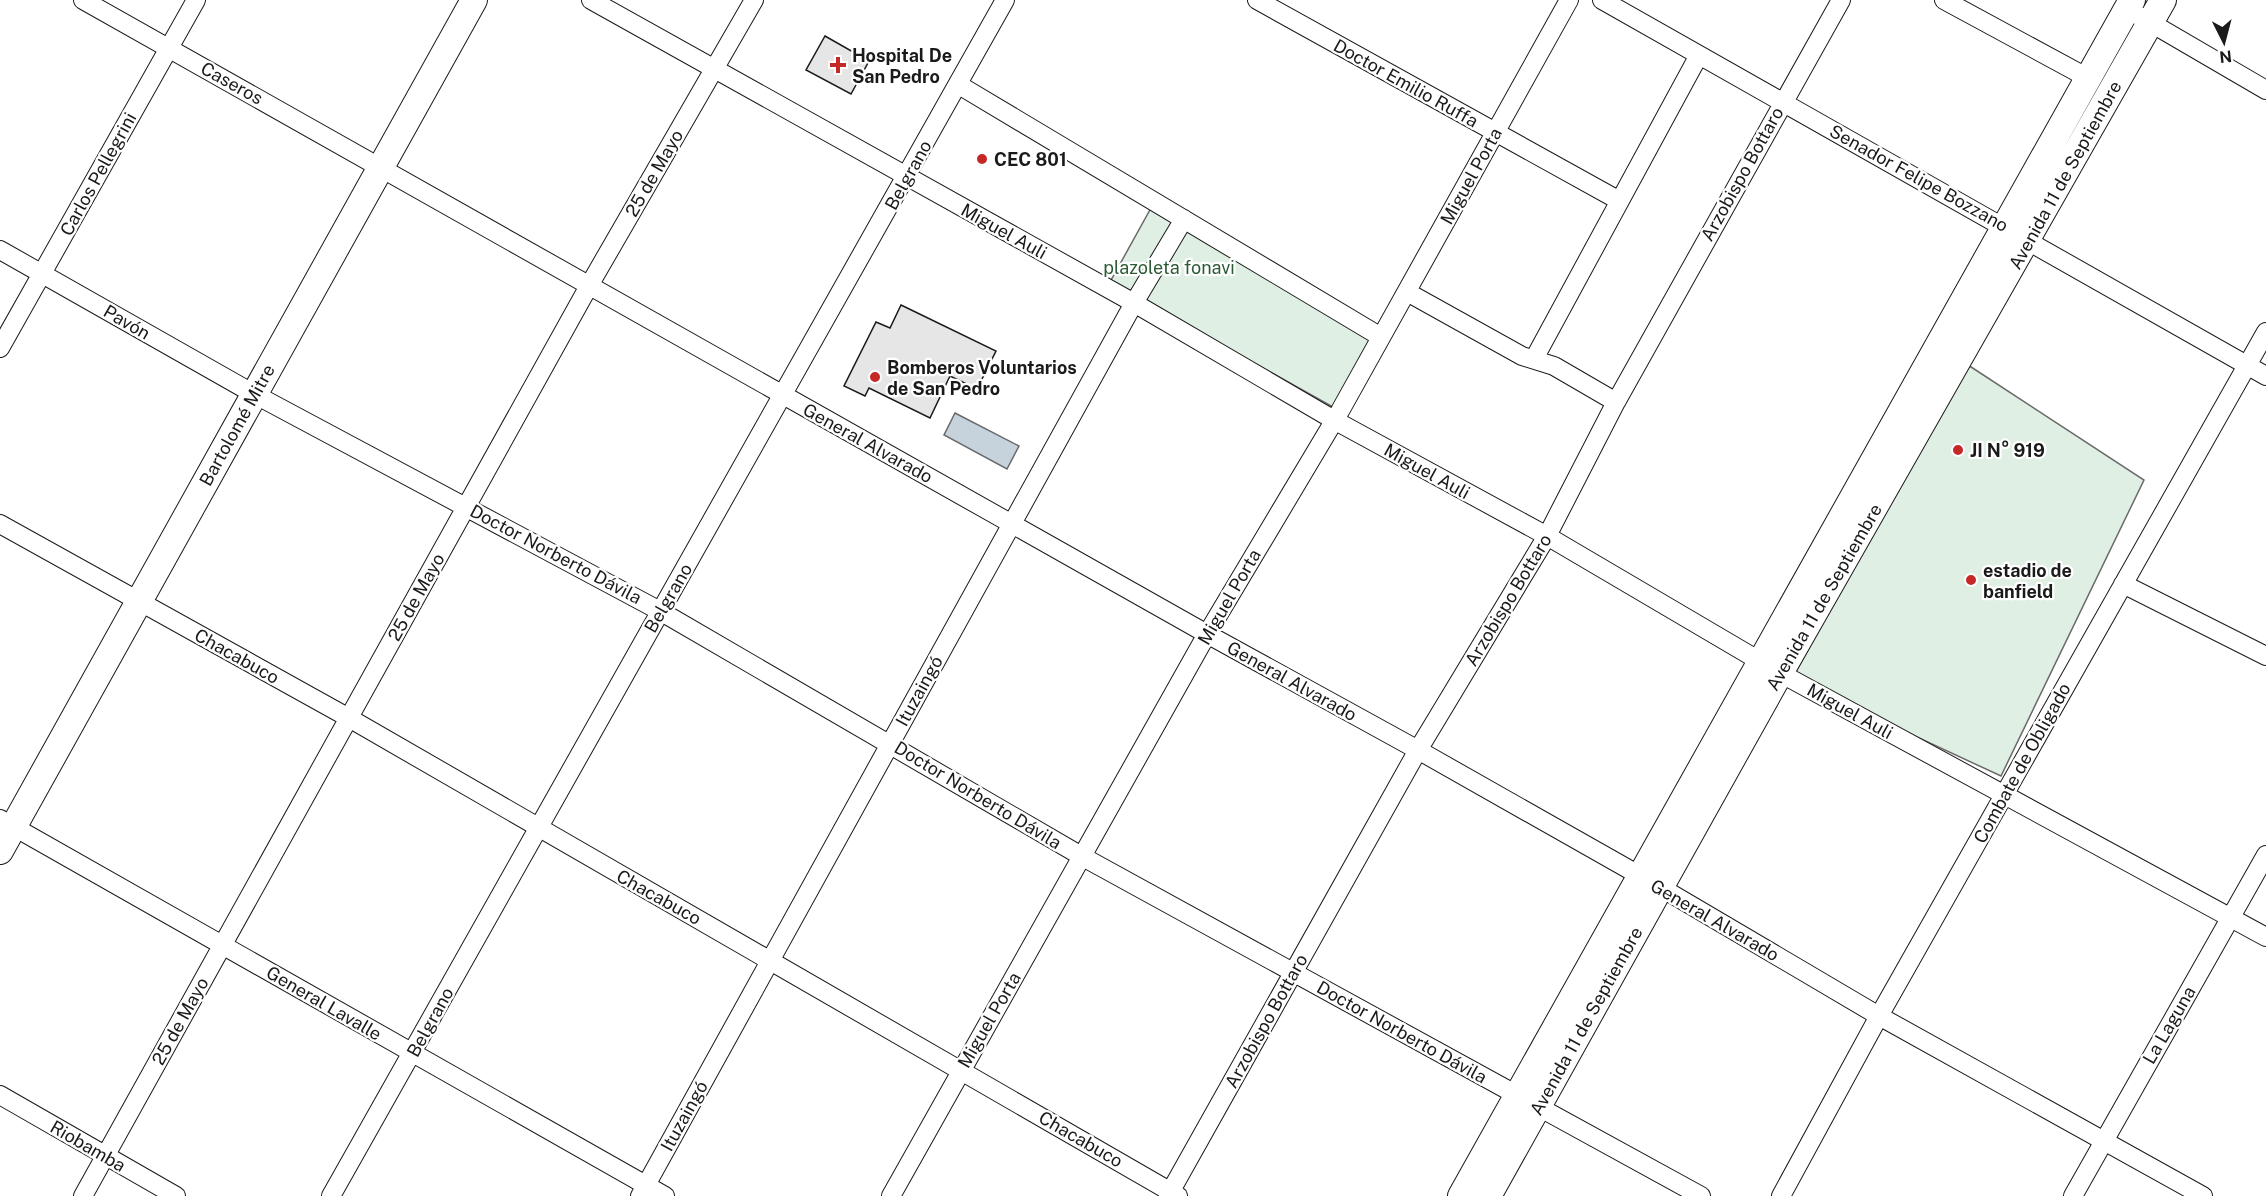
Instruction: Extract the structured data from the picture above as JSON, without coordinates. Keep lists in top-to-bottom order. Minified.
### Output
{"streets":{"main road":["Avenida 11 de Septiembre","Bartolomé Mitre"],"street":["Caseros","Doctor Emilio Ruffa","25 de Mayo","Carlos Pellegrini","Arzobispo Bottaro","Belgrano","Miguel Porta","Senador Felipe Bozzano","Miguel Auli","Pavón","General Alvarado","Doctor Norberto Dávila","Chacabuco","Ituzaingó","Combate de Obligado","General Lavalle","La Laguna","Riobamba"]},"crossings":[["Caseros","Carlos Pellegrini"],["Caseros","Bartolomé Mitre"],["Caseros","General Alvarado"],["Doctor Emilio Ruffa","Miguel Porta"],["25 de Mayo","Miguel Auli"],["25 de Mayo","General Alvarado"],["25 de Mayo","Doctor Norberto Dávila"],["25 de Mayo","Chacabuco"],["25 de Mayo","General Lavalle"],["25 de Mayo","Riobamba"],["Carlos Pellegrini","Pavón"],["Arzobispo Bottaro","Senador Felipe Bozzano"],["Arzobispo Bottaro","Miguel Auli"],["Arzobispo Bottaro","General Alvarado"],["Arzobispo Bottaro","Doctor Norberto Dávila"],["Arzobispo Bottaro","Chacabuco"],["Belgrano","Miguel Auli"],["Belgrano","General Alvarado"],["Belgrano","Doctor Norberto Dávila"],["Belgrano","Chacabuco"],["Belgrano","General Lavalle"],["Avenida 11 de Septiembre","Senador Felipe Bozzano"],["Avenida 11 de Septiembre","Miguel Auli"],["Avenida 11 de Septiembre","General Alvarado"],["Avenida 11 de Septiembre","Doctor Norberto Dávila"],["Miguel Porta","Miguel Auli"],["Miguel Porta","General Alvarado"],["Miguel Porta","Doctor Norberto Dávila"],["Miguel Porta","Chacabuco"],["Senador Felipe Bozzano","Combate de Obligado"],["Miguel Auli","Ituzaingó"],["Miguel Auli","Combate de Obligado"],["Miguel Auli","La Laguna"],["Pavón","Bartolomé Mitre"],["Pavón","Doctor Norberto Dávila"],["Bartolomé Mitre","General Alvarado"],["Bartolomé Mitre","Doctor Norberto Dávila"],["Bartolomé Mitre","Chacabuco"],["Bartolomé Mitre","General Lavalle"],["General Alvarado","Ituzaingó"],["General Alvarado","Combate de Obligado"],["General Alvarado","La Laguna"],["Doctor Norberto Dávila","Ituzaingó"],["Chacabuco","Ituzaingó"],["Ituzaingó","General Lavalle"]],"parks":["plazoleta fonavi"],"places":{"health":["Hospital De San Pedro"],"other":["CEC 801","Bomberos Voluntarios de San Pedro","JI N° 919","estadio de banfield"]},"north":"bottom"}
